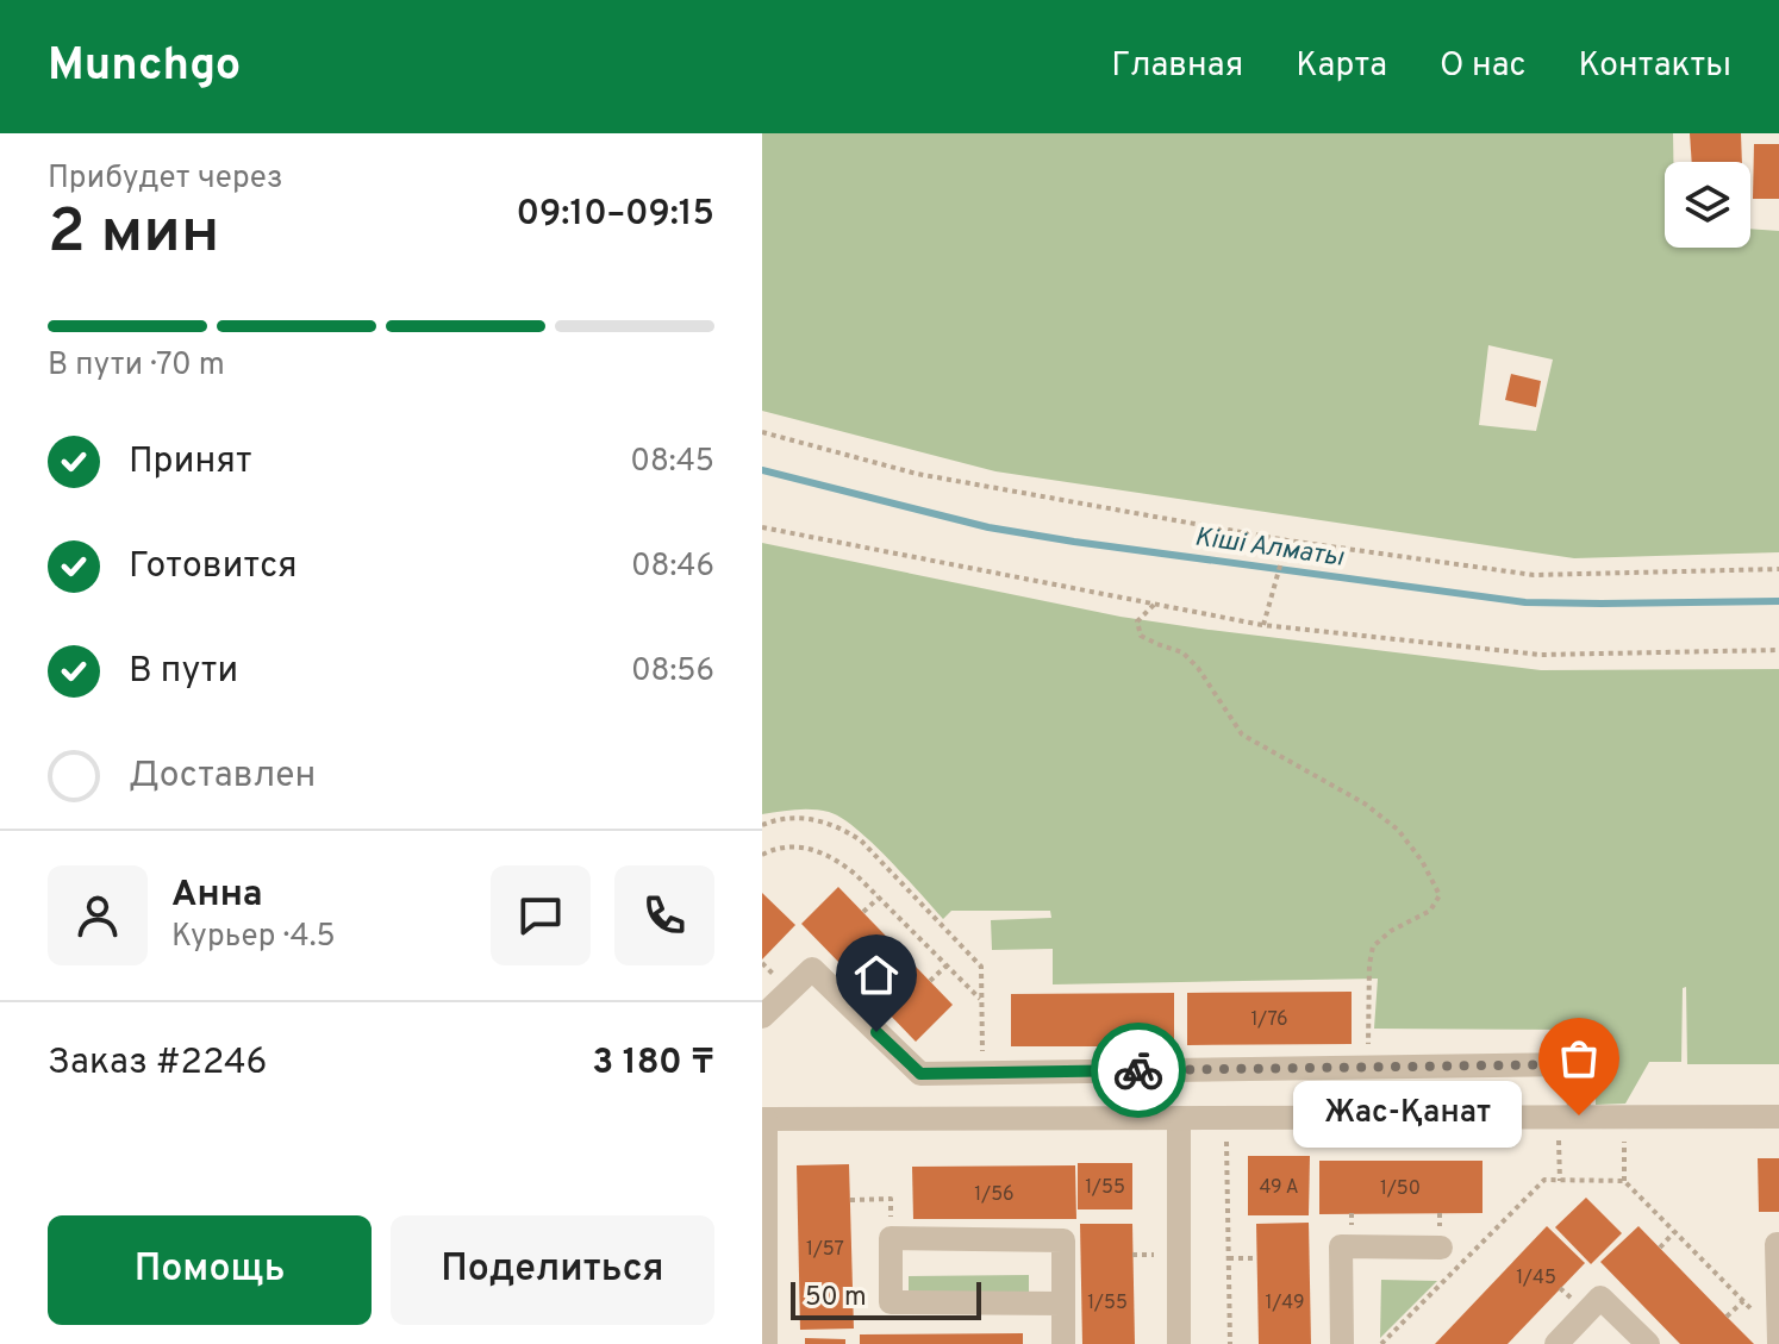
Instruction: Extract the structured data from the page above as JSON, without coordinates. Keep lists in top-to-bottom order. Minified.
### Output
{"water":["Кіші Алматы"],"places":["Жас-Қанат"],"house_numbers":["1/76","1/55","49 А","1/50","1/56","1/57","1/45","1/55","1/49"],"scale_bar":"50 m","page":{"header":"Munchgo","nav":["Главная","Карта","О нас","Контакты"],"heading":["2 мин","Прибудет через","09:10–09:15"],"panel":["Анна","Курьер · 4.5","Заказ #2246","3 180 ₸"],"bar":"В пути · 70 m","list":[["Принят","08:45"],["Готовится","08:46"],["В пути","08:56"],"Доставлен"],"bubble":"Жас-Қанат","buttons":["Помощь","Поделиться"],"scale":"50 m"}}
